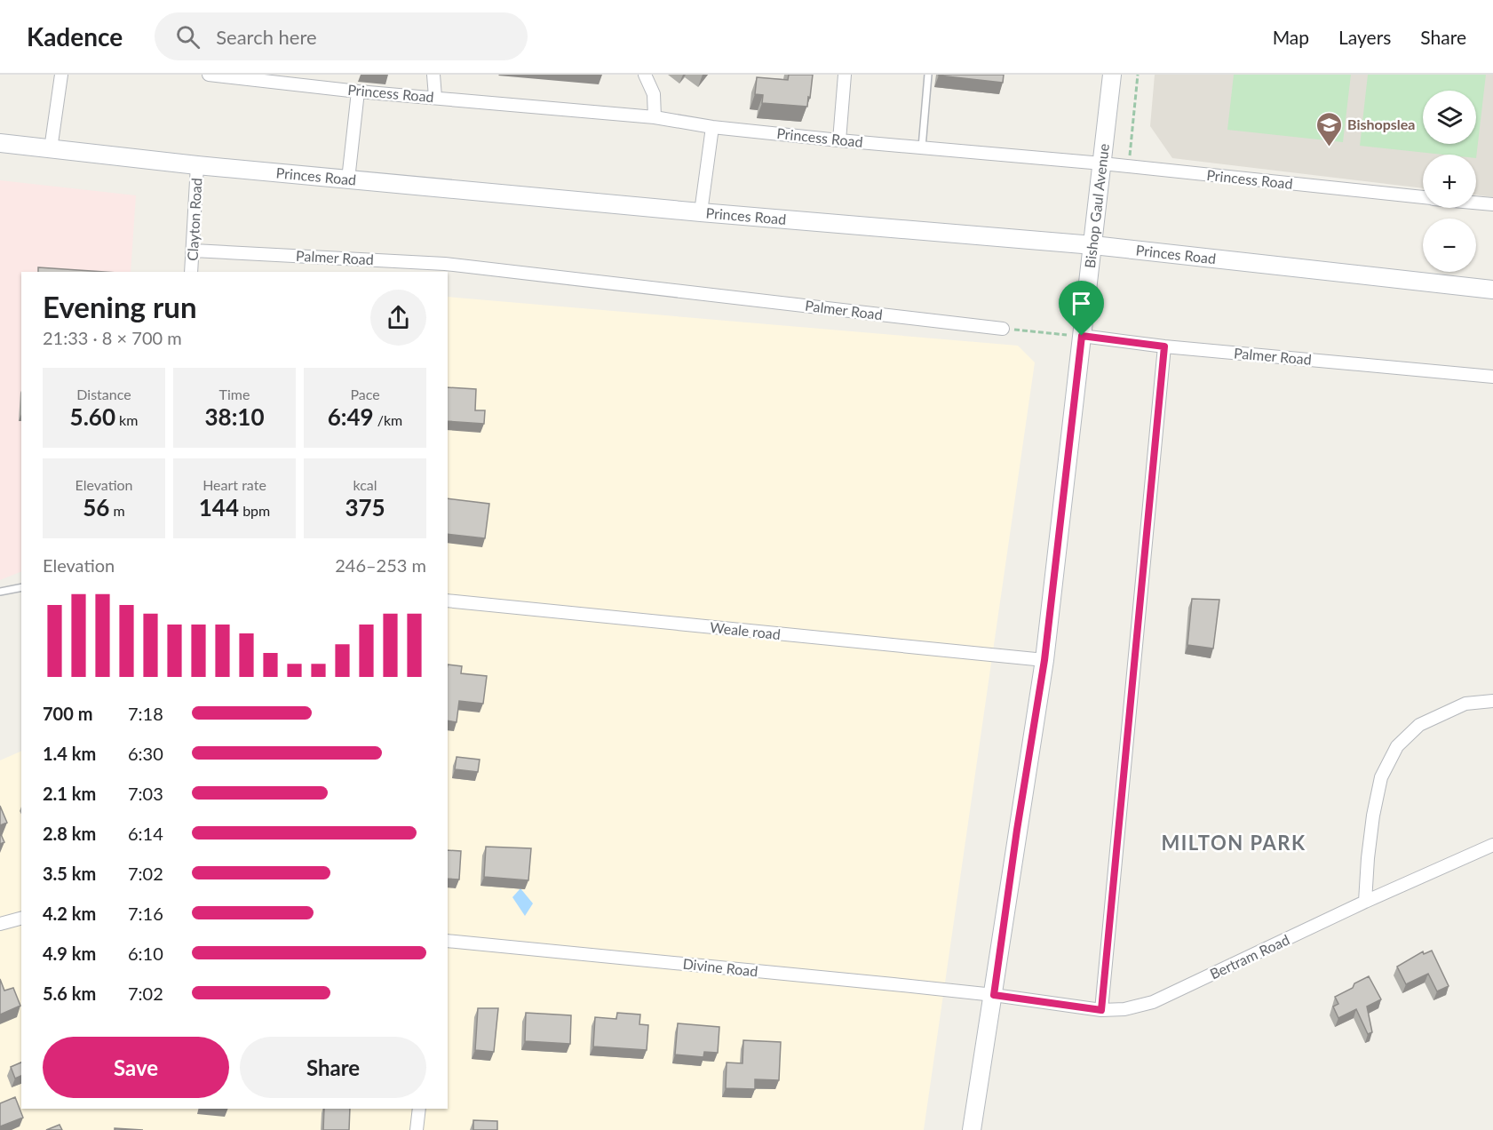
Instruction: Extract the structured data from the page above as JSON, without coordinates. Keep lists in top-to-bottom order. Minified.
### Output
{"streets":{"main road":["Princes Road","Bishop Gaul Avenue"],"street":["Princess Road","Clayton Road","Palmer Road","Weale road","Bertram Road","Divine Road"]},"crossings":[["Princess Road","Bishop Gaul Avenue"],["Princes Road","Bishop Gaul Avenue"],["Princes Road","Clayton Road"],["Bishop Gaul Avenue","Palmer Road"],["Bishop Gaul Avenue","Weale road"],["Bishop Gaul Avenue","Bertram Road"],["Bishop Gaul Avenue","Divine Road"],["Clayton Road","Palmer Road"],["Bertram Road","Divine Road"]],"districts":["MILTON PARK"],"places":{"school or university":["Bishopslea"]},"page":{"header":"Kadence","search":"Search here","nav":["Map","Layers","Share"],"map_buttons":["+","−"],"heading":["Evening run","21:33 · 8 × 700 m"],"stats":[["Distance","5.60 km"],["Time","38:10"],["Pace","6:49 /km"],["Elevation","56 m"],["Heart rate","144 bpm"],["kcal","375"]],"chart":["Elevation","246–253 m"],"list":[{"name":"700 m","note":"7:18"},{"name":"1.4 km","note":"6:30"},{"name":"2.1 km","note":"7:03"},{"name":"2.8 km","note":"6:14"},{"name":"3.5 km","note":"7:02"},{"name":"4.2 km","note":"7:16"},{"name":"4.9 km","note":"6:10"},{"name":"5.6 km","note":"7:02"}],"buttons":["Save","Share"]}}
